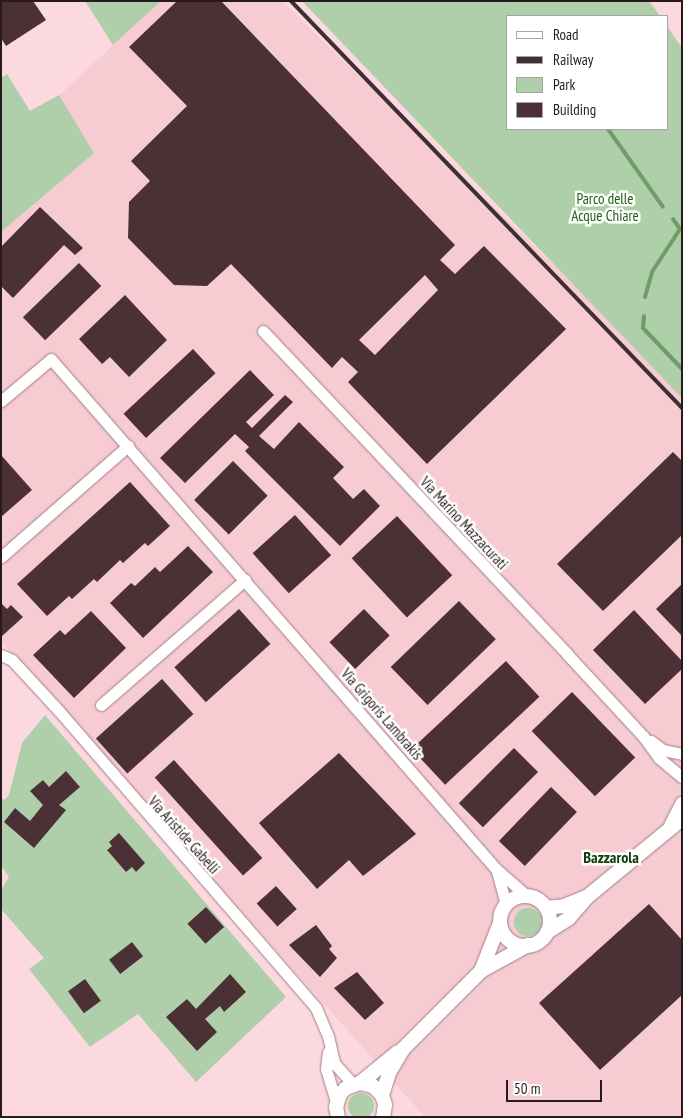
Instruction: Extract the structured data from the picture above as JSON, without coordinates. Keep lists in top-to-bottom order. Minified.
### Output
{"streets":{"street":["Via Marino Mazzacurati","Via Grigoris Lambrakis","Via Aristide Gabelli"]},"districts":["Bazzarola"],"parks":["Parco delle Acque Chiare"],"legend":["Road","Railway","Park","Building"],"scale_bar":"50 m"}
